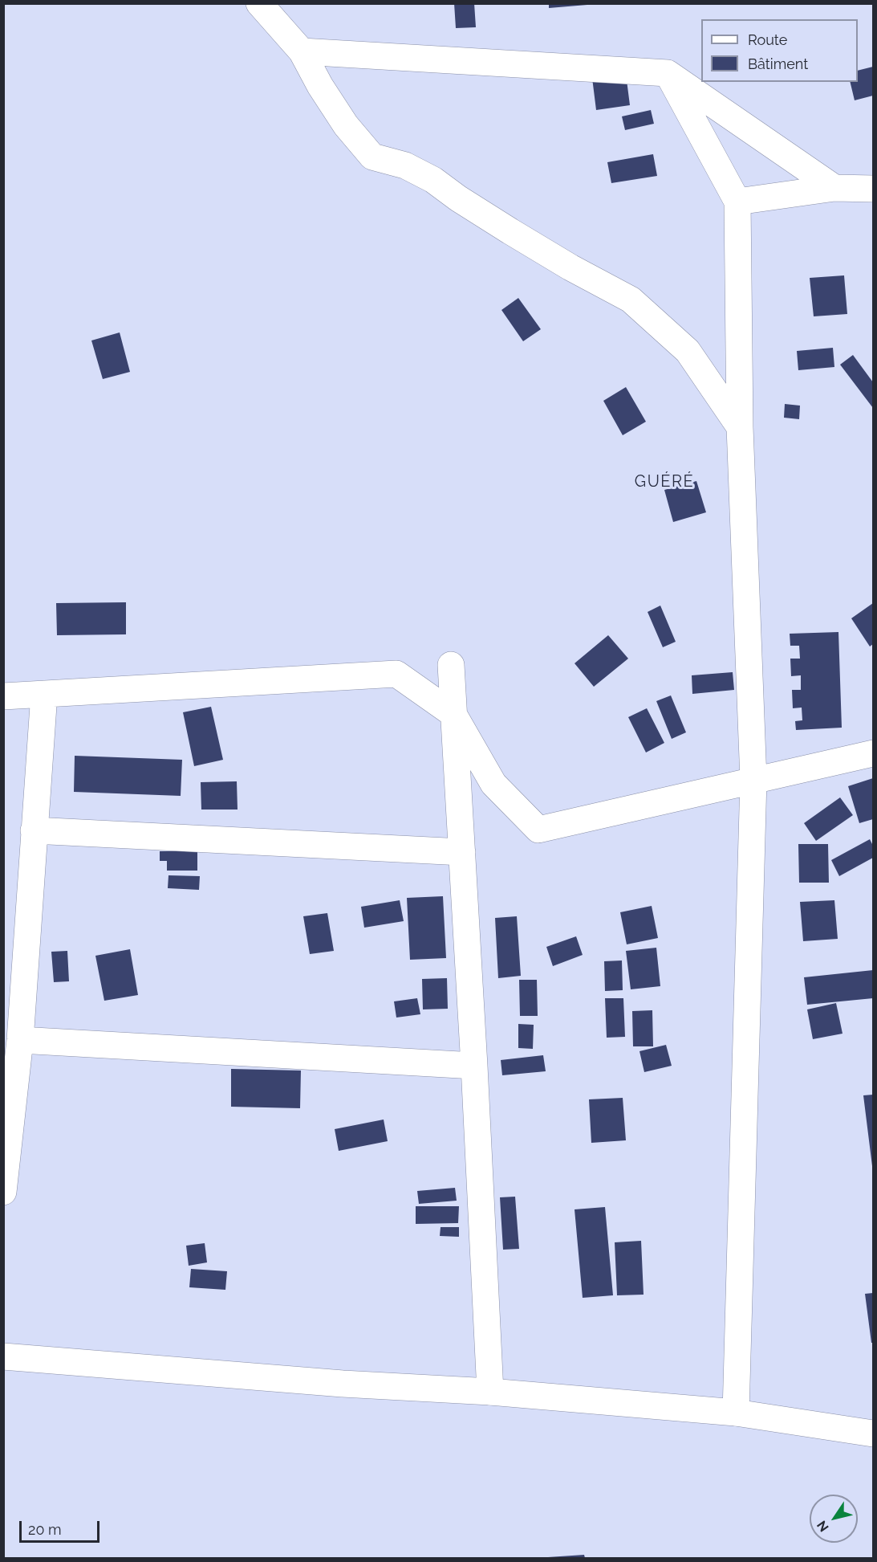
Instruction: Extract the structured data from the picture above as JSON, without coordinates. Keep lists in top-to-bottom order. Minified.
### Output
{"districts":["GUÉRÉ"],"legend":["Route","Bâtiment"],"scale_bar":"20 m","north":"bottom left"}
